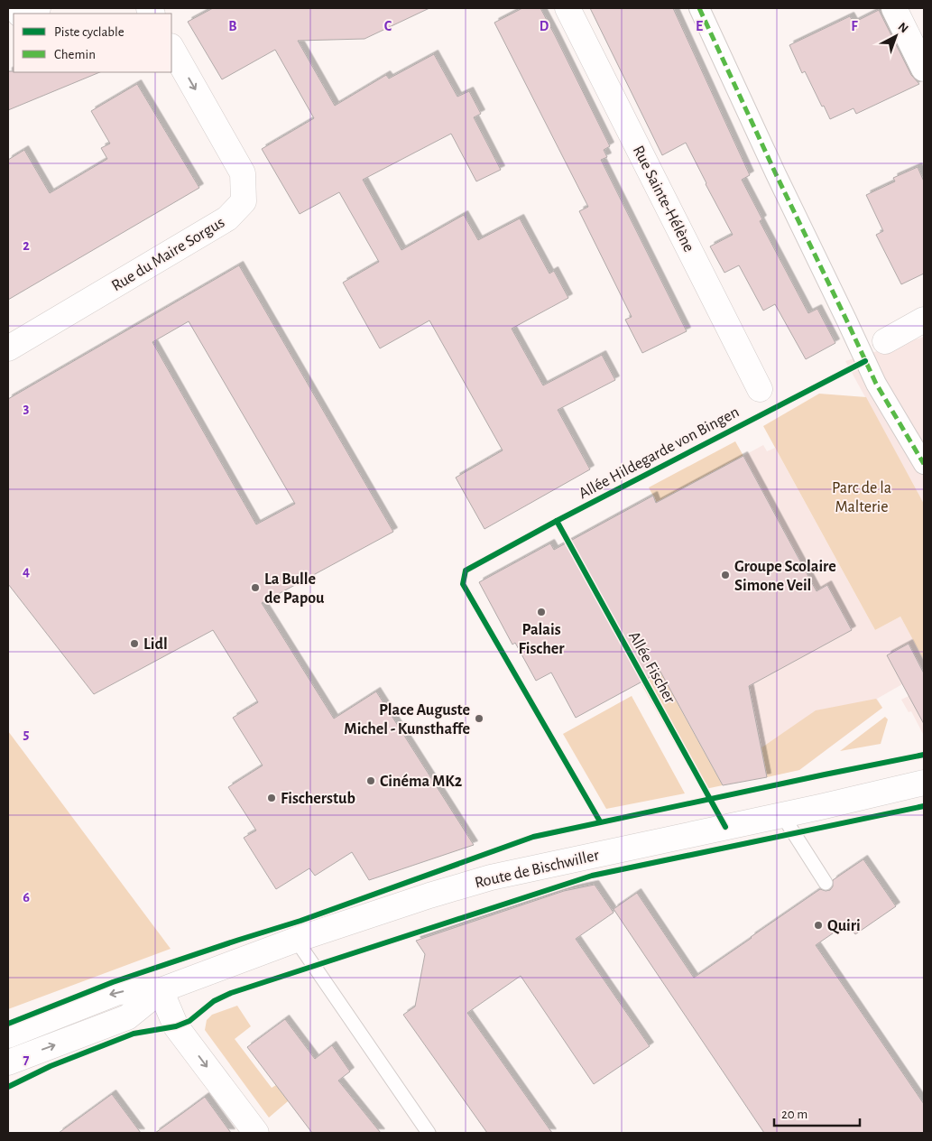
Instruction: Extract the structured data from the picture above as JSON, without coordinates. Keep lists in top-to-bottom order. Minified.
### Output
{"streets":{"street":["Rue Sainte-Hélène","Rue du Maire Sorgus","Route de Bischwiller"],"cycle path":["Allée Hildegarde von Bingen","Allée Fischer"]},"parks":["Parc de la Malterie"],"places":["Groupe Scolaire Simone Veil","La Bulle de Papou","Palais Fischer","Lidl","Place Auguste Michel - Kunsthaffe","Cinéma MK2","Fischerstub","Quiri"],"legend":["Piste cyclable","Chemin"],"scale_bar":"20 m","north":"top right","grid":{"columns":["B","C","D","E","F"],"rows":["2","3","4","5","6","7"]}}
